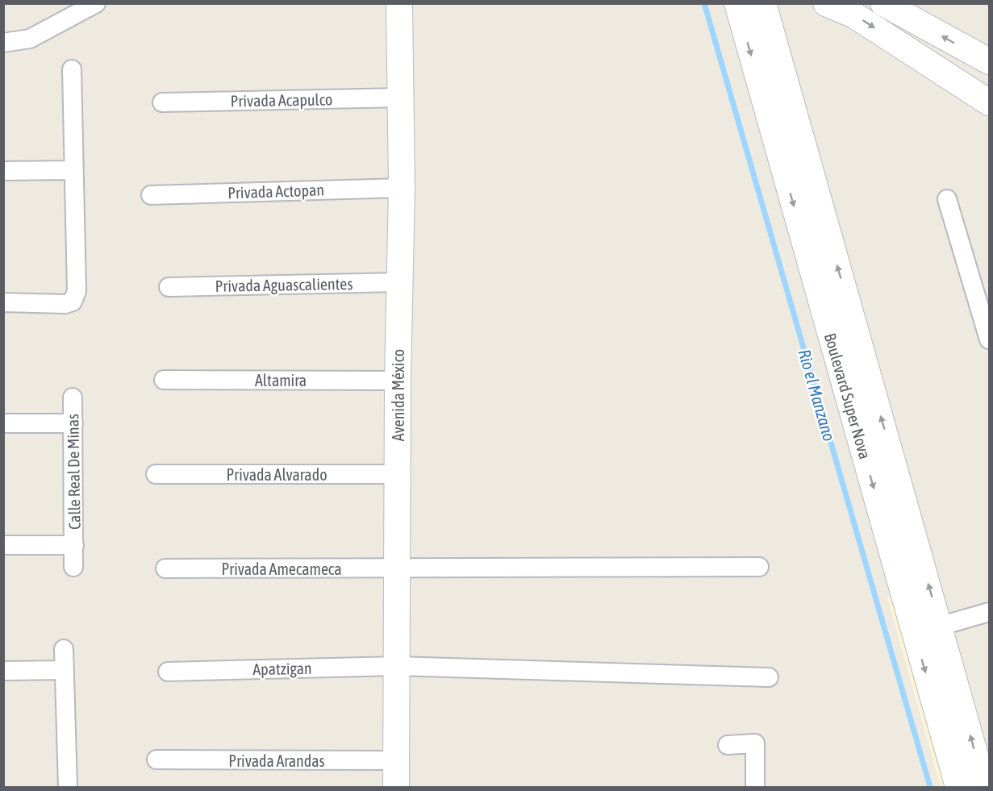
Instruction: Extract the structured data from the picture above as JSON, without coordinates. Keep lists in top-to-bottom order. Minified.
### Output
{"streets":{"street":["Privada Acapulco","Privada Actopan","Privada Aguascalientes","Altamira","Avenida México","Boulevard Super Nova","Calle Real De Minas","Privada Alvarado","Privada Amecameca","Apatzigan","Privada Arandas"]},"crossings":[["Privada Acapulco","Avenida México"],["Privada Actopan","Avenida México"],["Privada Aguascalientes","Avenida México"],["Altamira","Avenida México"],["Avenida México","Privada Alvarado"],["Avenida México","Privada Amecameca"],["Avenida México","Apatzigan"],["Avenida México","Privada Arandas"]],"water":["Rio el Manzano"]}
